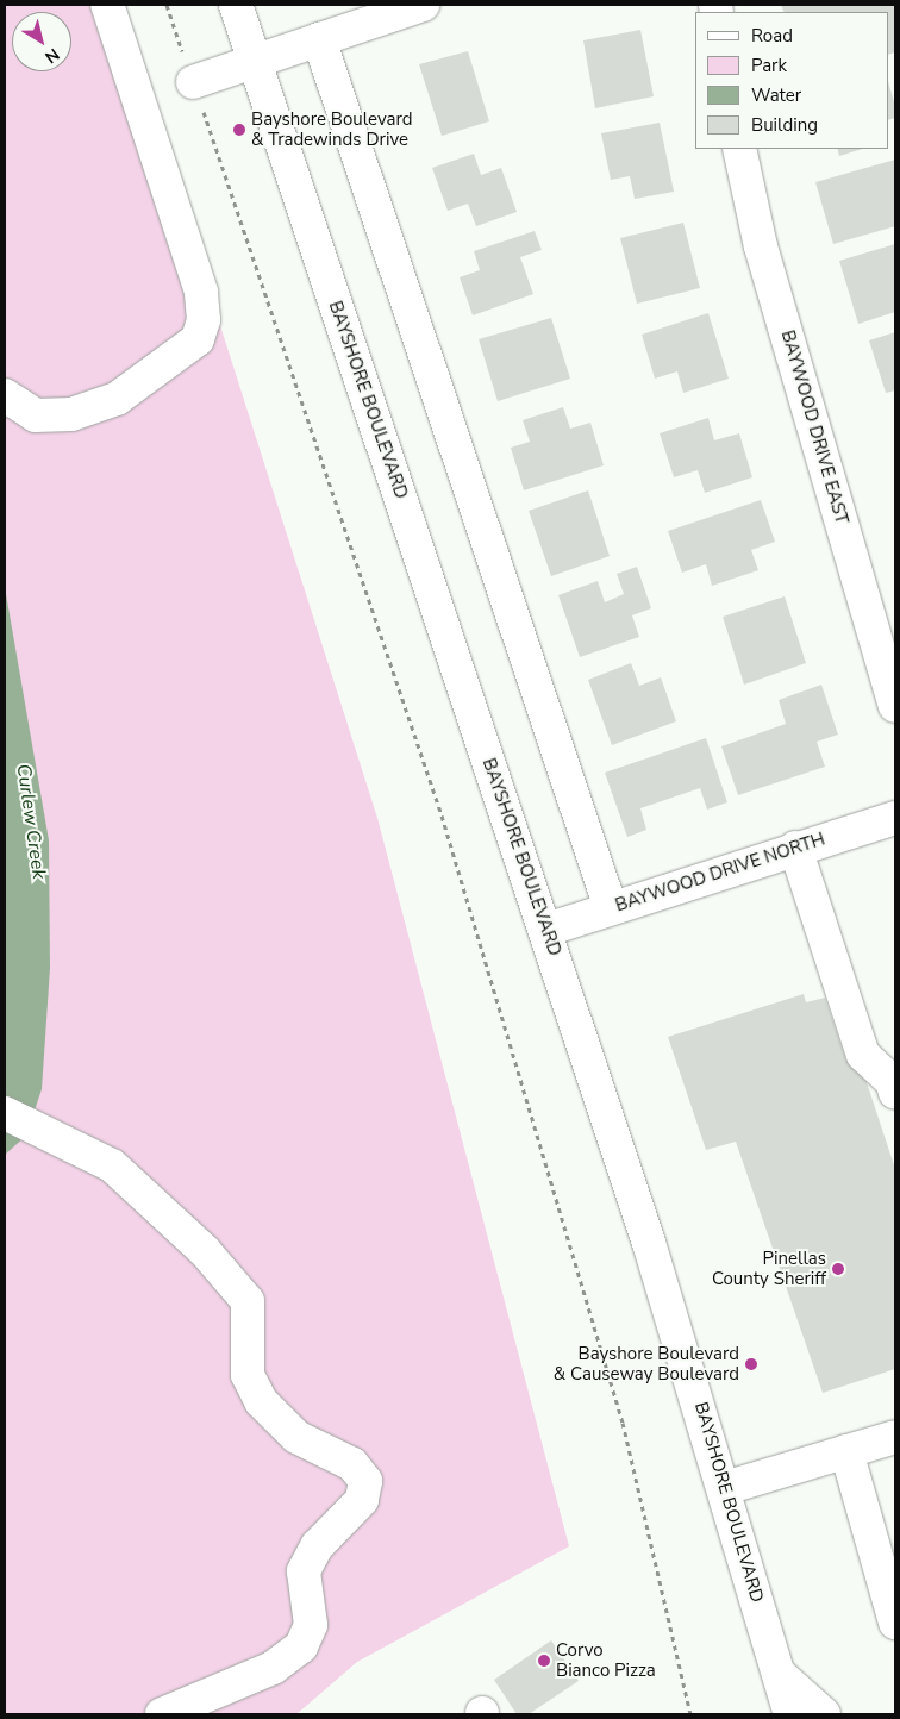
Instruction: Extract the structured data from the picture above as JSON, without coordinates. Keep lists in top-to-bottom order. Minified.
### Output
{"streets":{"street":["BAYSHORE BOULEVARD","BAYWOOD DRIVE EAST","BAYWOOD DRIVE NORTH"]},"crossings":[["BAYSHORE BOULEVARD","BAYWOOD DRIVE NORTH"]],"water":["Curlew Creek"],"places":["Bayshore Boulevard & Tradewinds Drive","Pinellas County Sheriff","Bayshore Boulevard & Causeway Boulevard","Corvo Bianco Pizza"],"legend":["Road","Park","Water","Building"],"north":"bottom right"}
